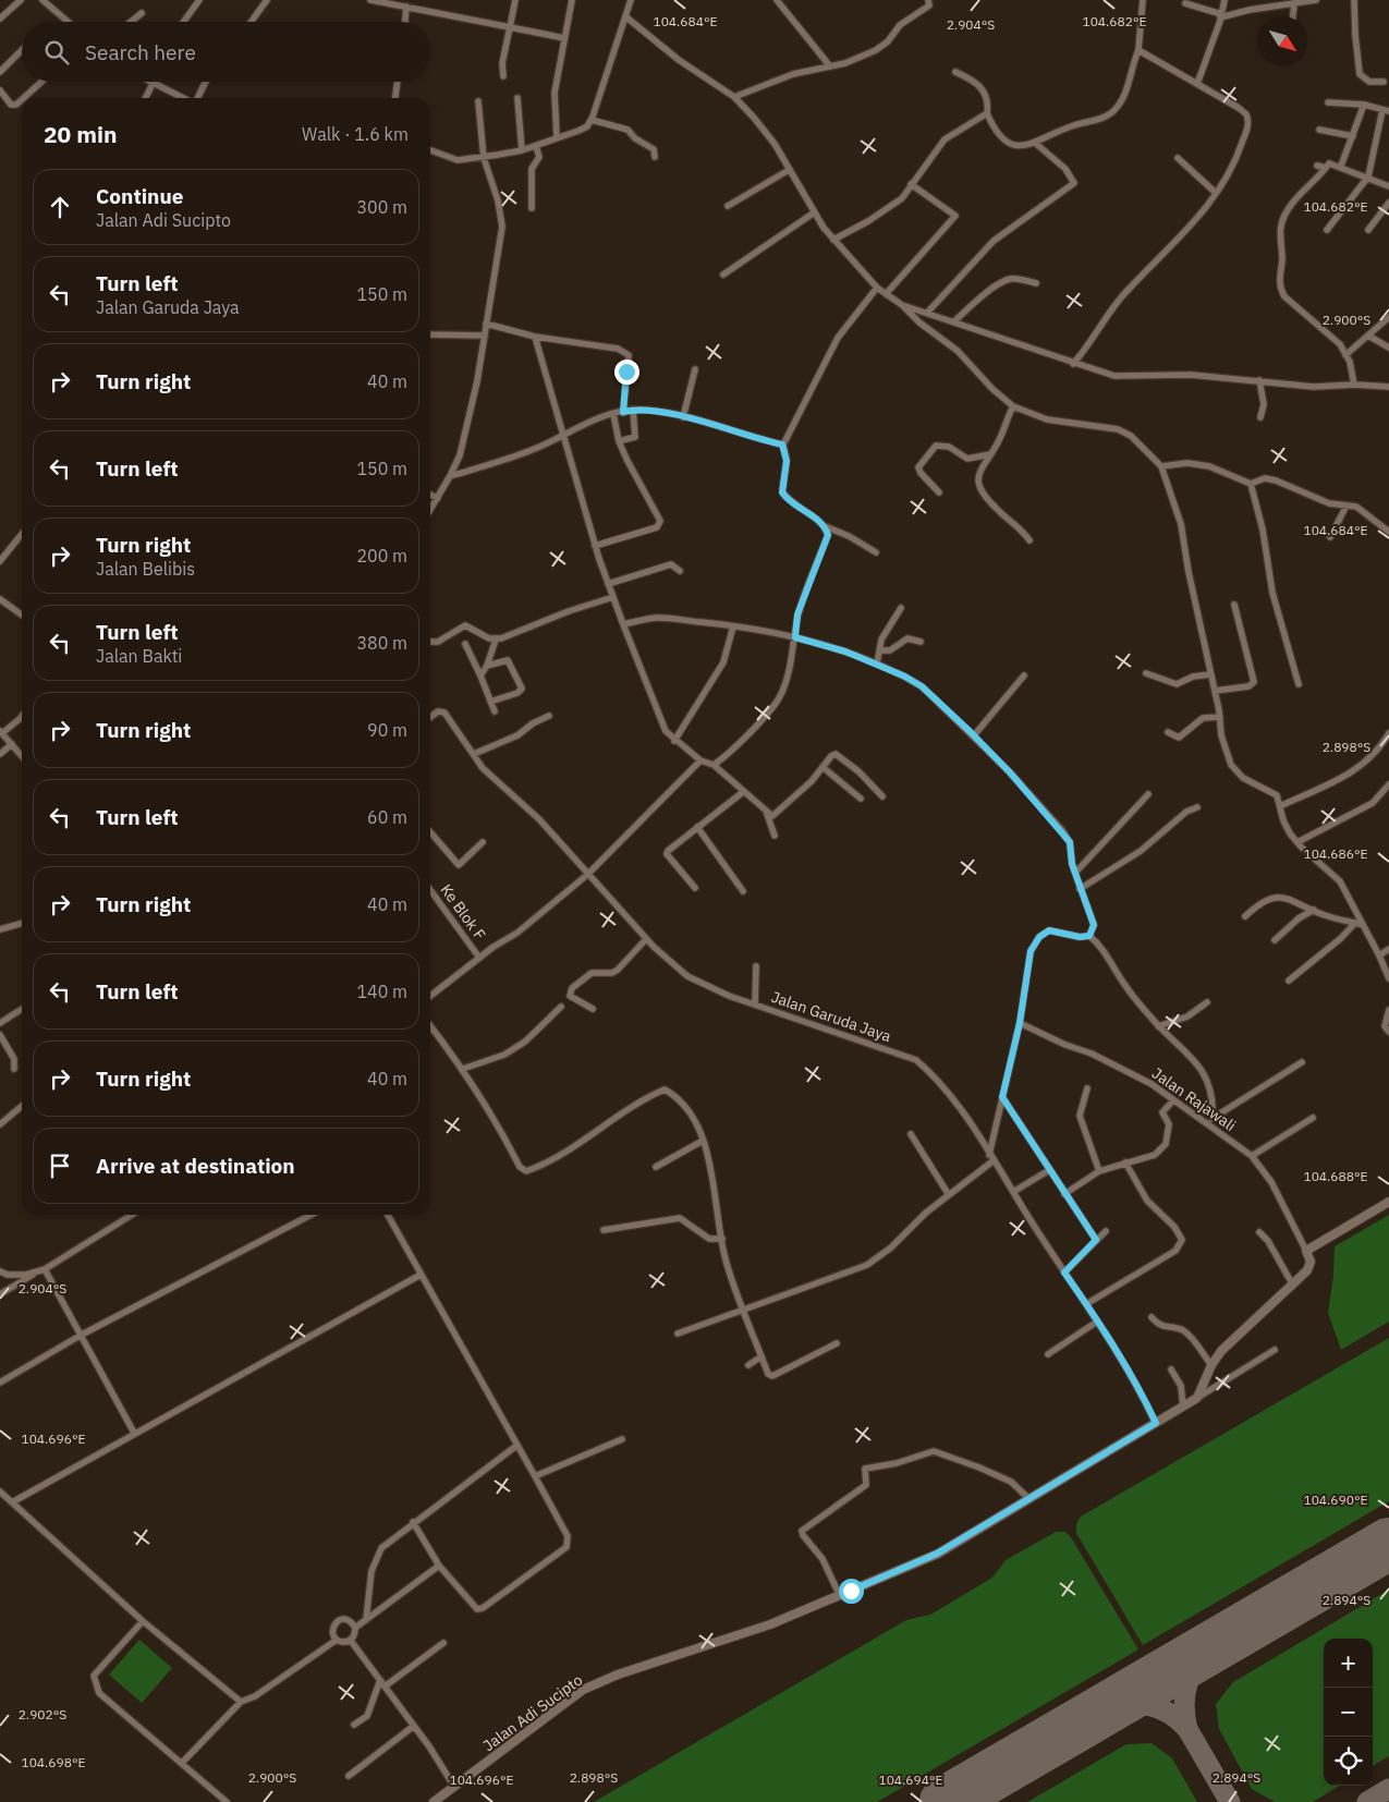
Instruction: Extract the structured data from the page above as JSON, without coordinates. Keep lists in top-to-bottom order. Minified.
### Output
{"streets":{"street":["Ke Blok F","Jalan Garuda Jaya","Jalan Rajawali","Jalan Adi Sucipto"]},"crossings":[["Jalan Garuda Jaya","Jalan Adi Sucipto"]],"north":"bottom right","page":{"search":"Search here","heading":["20 min","Walk · 1.6 km"],"list":[["Continue","Jalan Adi Sucipto","300 m"],["Turn left","Jalan Garuda Jaya","150 m"],["Turn right","40 m"],["Turn left","150 m"],["Turn right","Jalan Belibis","200 m"],["Turn left","Jalan Bakti","380 m"],["Turn right","90 m"],["Turn left","60 m"],["Turn right","40 m"],["Turn left","140 m"],["Turn right","40 m"],"Arrive at destination"],"map_buttons":["+","−"]},"coordinates":["104.684°E","104.682°E","2.904°S","2.900°S","2.898°S","104.686°E","104.688°E","104.696°E","104.690°E","2.894°S","2.902°S","104.698°E","104.694°E"]}
